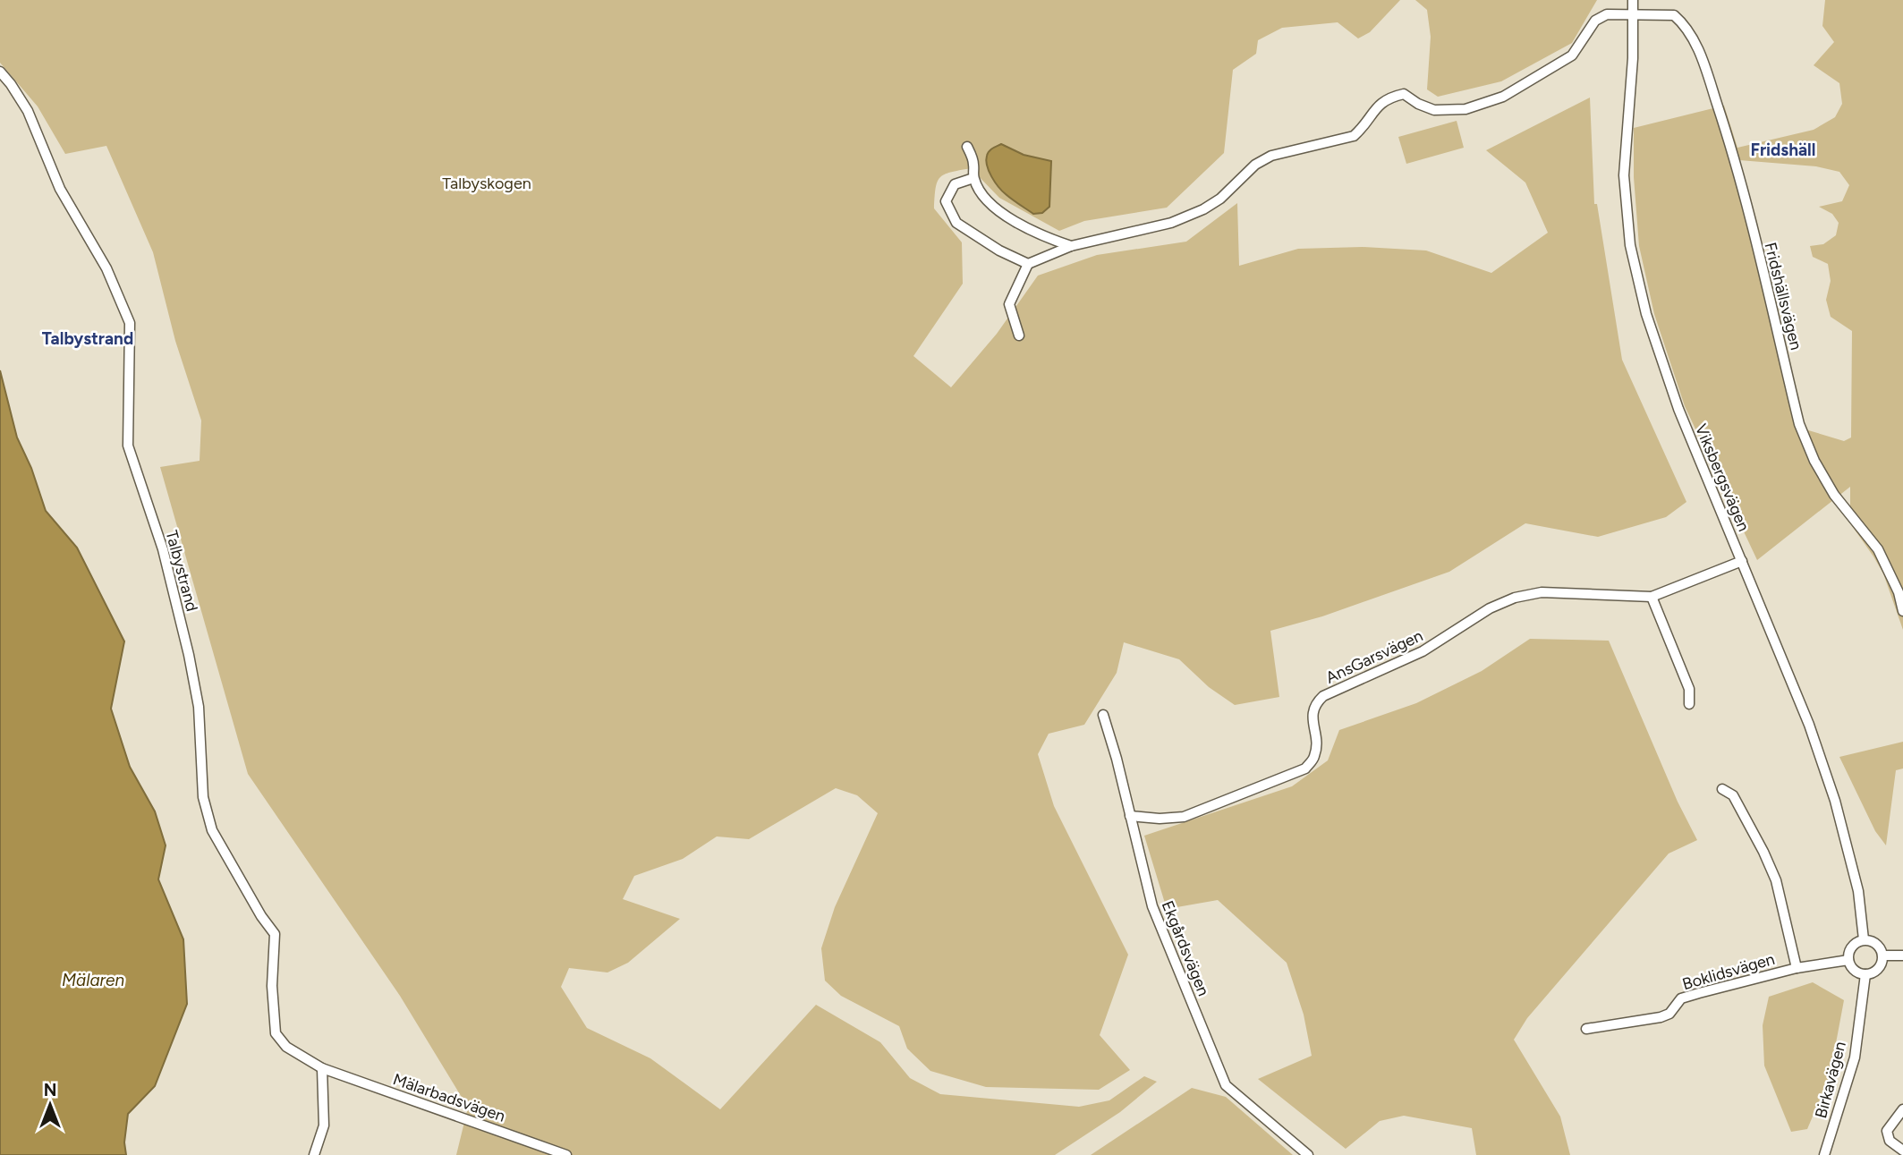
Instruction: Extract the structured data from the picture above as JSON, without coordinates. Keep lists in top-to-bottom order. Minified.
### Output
{"streets":{"street":["Fridshällsvägen","Viksbergsvägen","Talbystrand","AnsGarsvägen","Ekgårdsvägen","Boklidsvägen","Birkavägen","Mälarbadsvägen"]},"crossings":[["Fridshällsvägen","Viksbergsvägen"],["Viksbergsvägen","AnsGarsvägen"],["Viksbergsvägen","Boklidsvägen"],["Viksbergsvägen","Birkavägen"],["Talbystrand","Mälarbadsvägen"],["AnsGarsvägen","Ekgårdsvägen"],["Boklidsvägen","Birkavägen"]],"districts":["Fridshäll","Talbystrand"],"water":["Mälaren"],"parks":["Talbyskogen"],"north":"top"}
